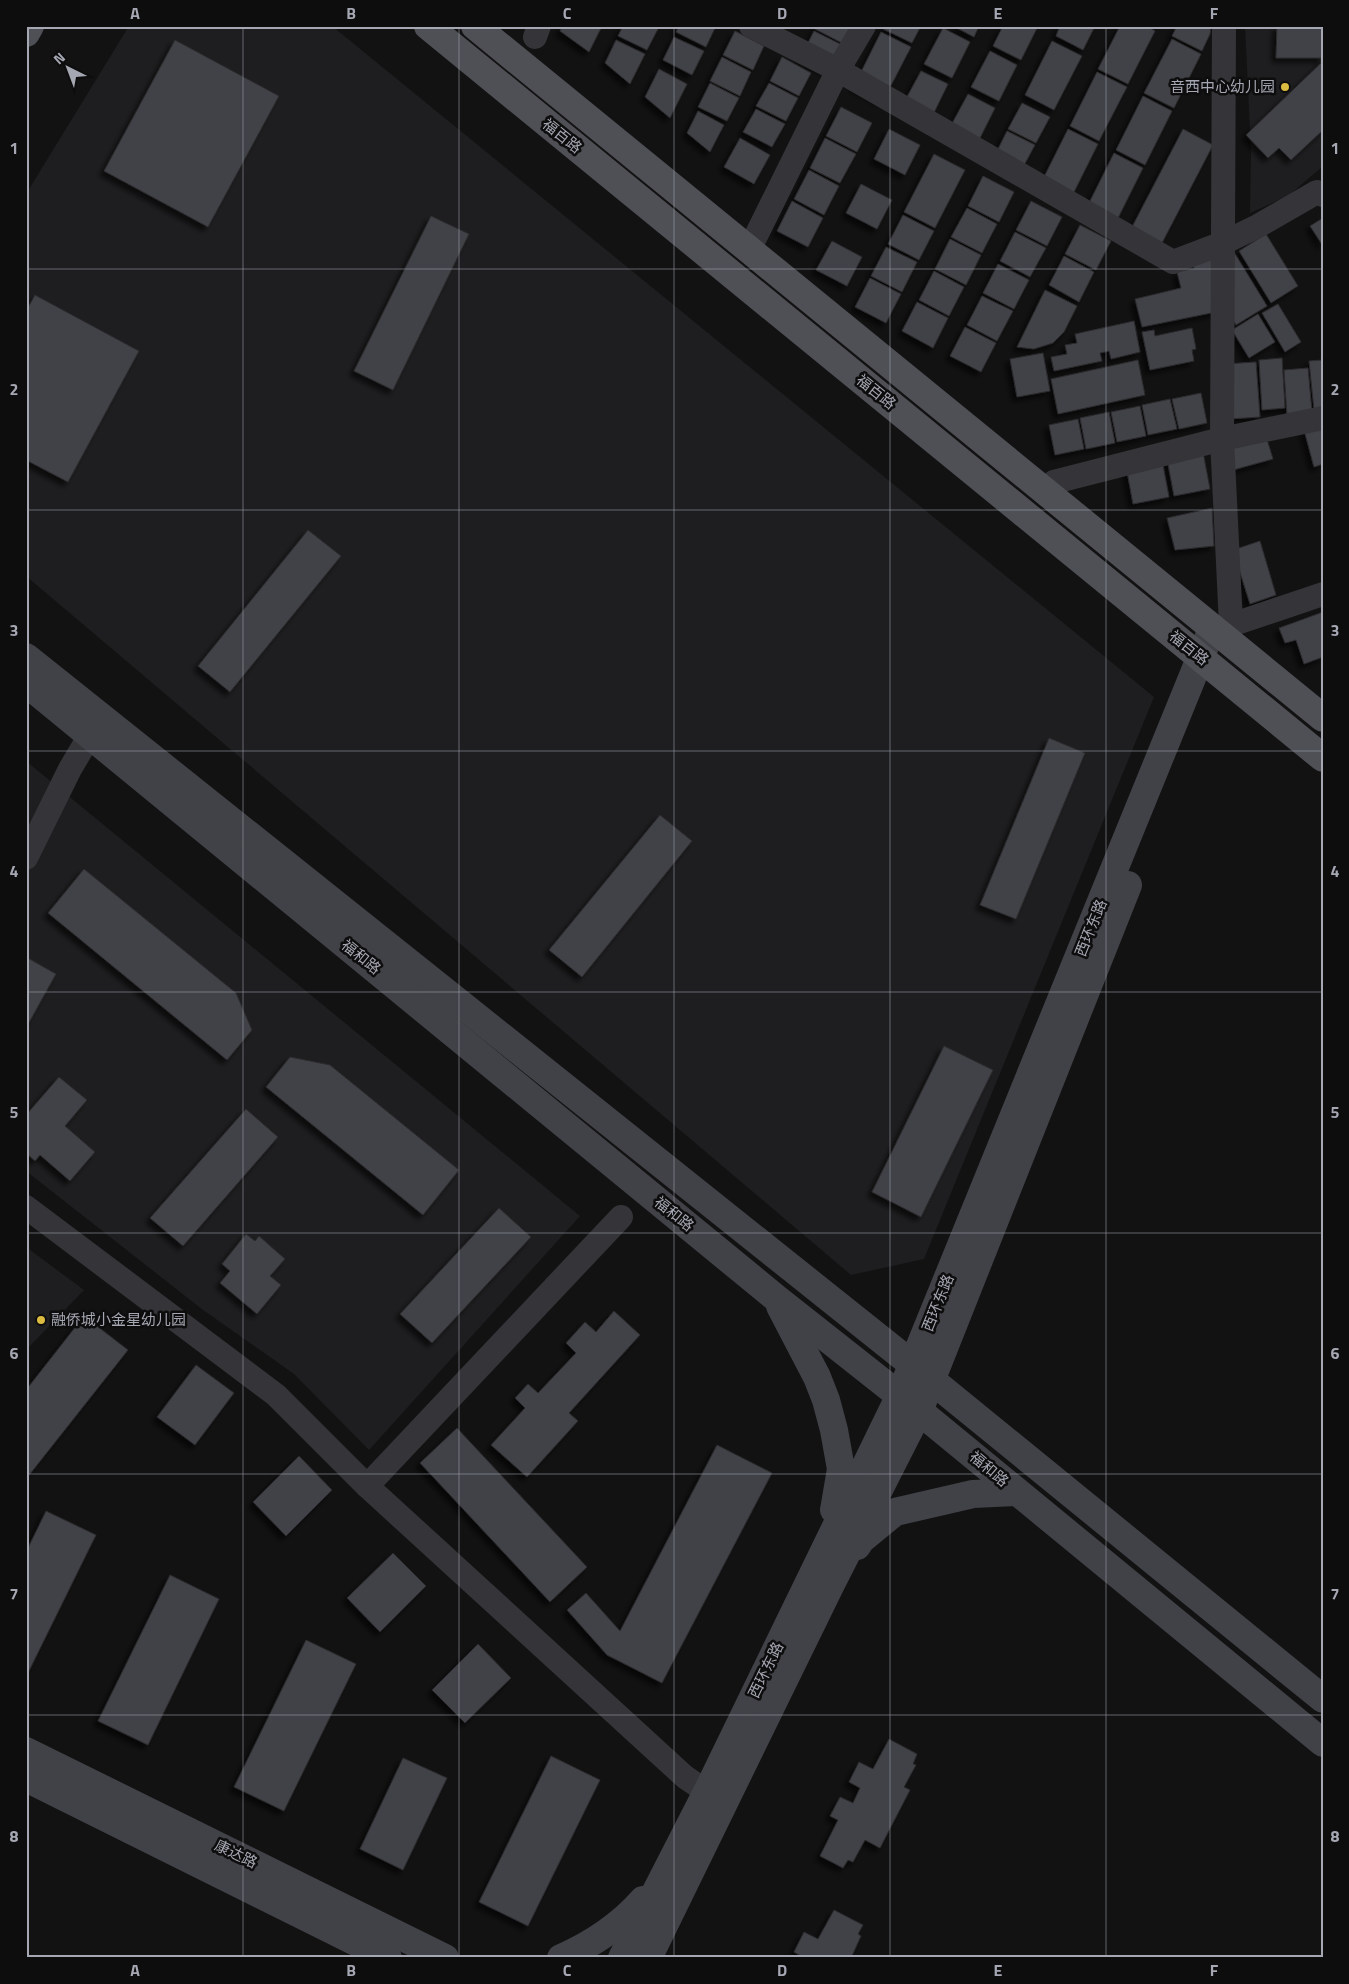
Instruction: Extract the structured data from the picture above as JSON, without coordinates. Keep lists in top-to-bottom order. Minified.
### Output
{"streets":{"main road":["福百路"],"street":["西环东路","福和路","康达路"]},"crossings":[["福百路","西环东路"],["西环东路","福和路"]],"places":["音西中心幼儿园","融侨城小金星幼儿园"],"north":"top left","grid":{"columns":["A","B","C","D","E","F"],"rows":["1","2","3","4","5","6","7","8"]}}
